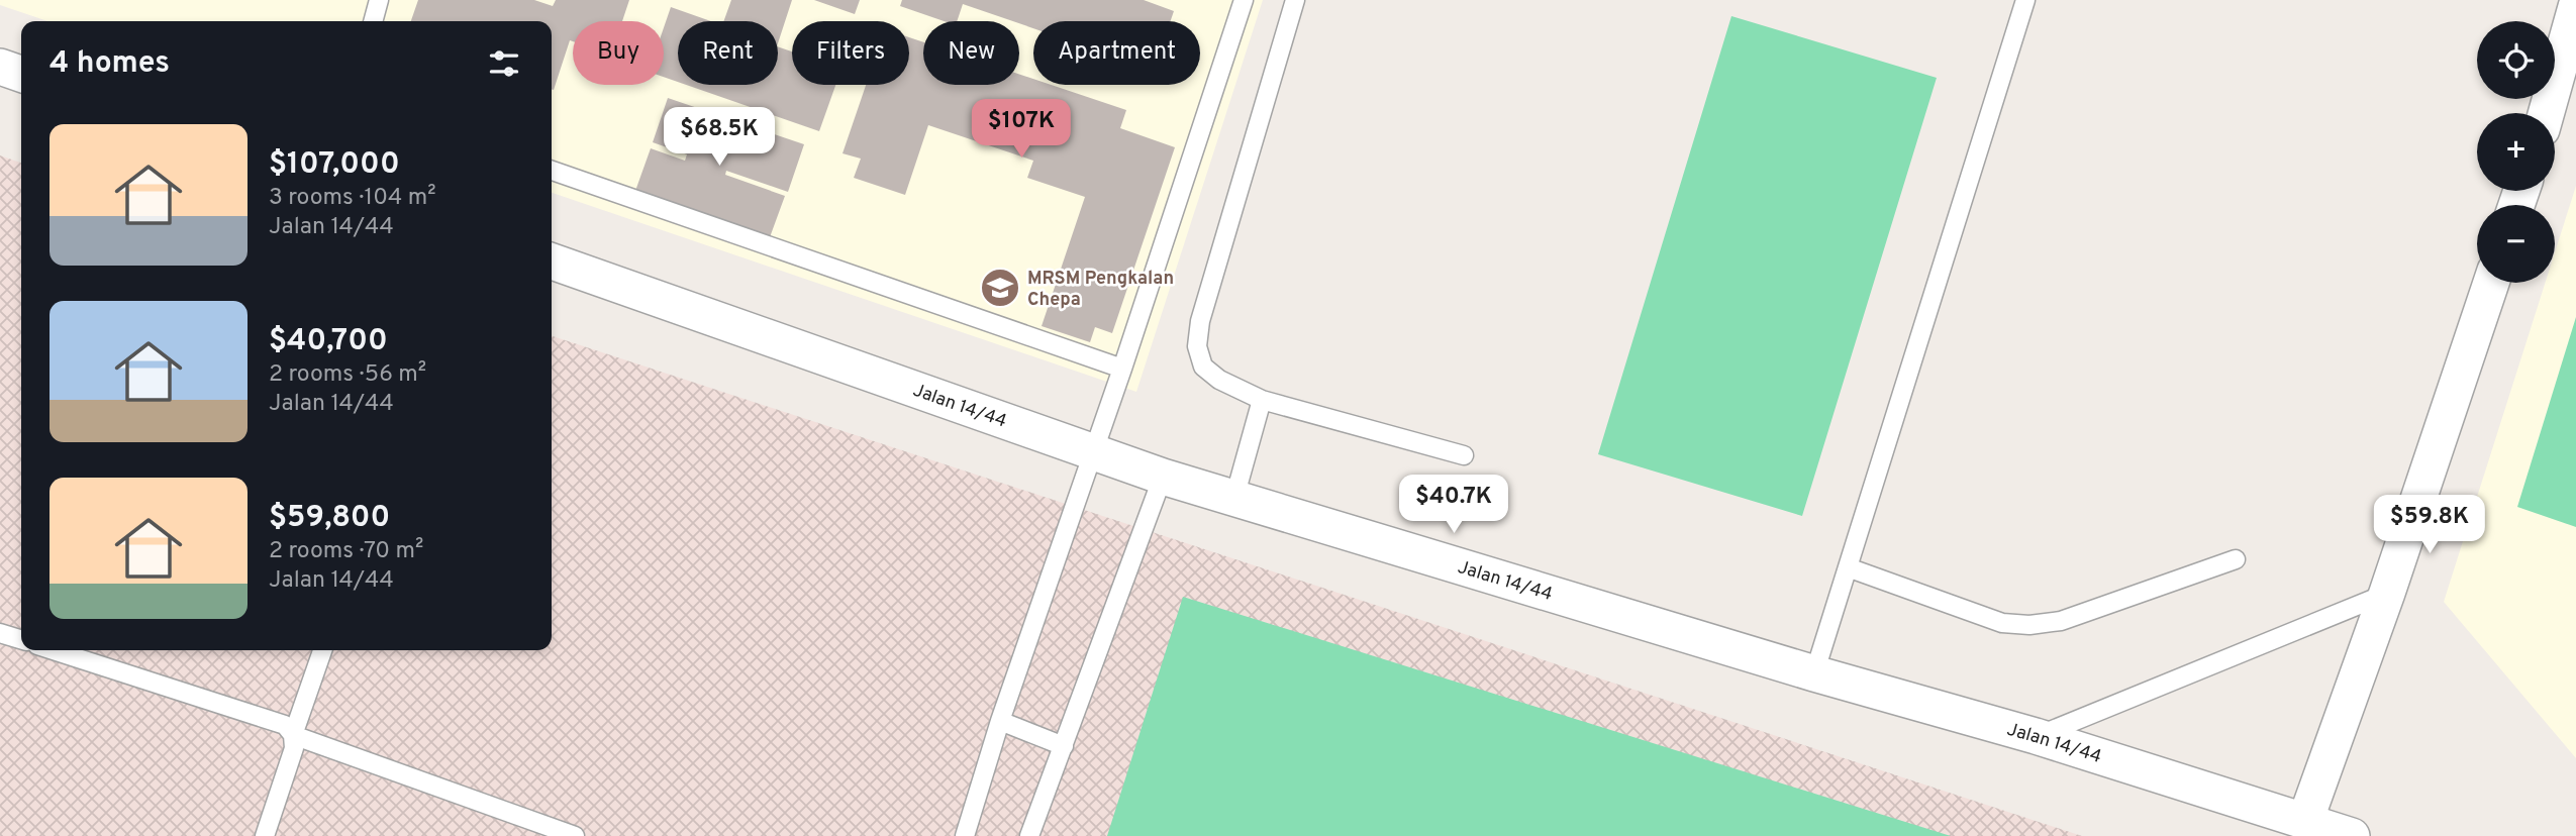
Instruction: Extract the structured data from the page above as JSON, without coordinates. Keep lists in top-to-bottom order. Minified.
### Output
{"streets":{"street":["Jalan 14/44"]},"places":{"school or university":["MRSM Pengkalan Chepa"]},"page":{"map_buttons":["+","−"],"chip":["Buy","Rent","Filters","New","Apartment"],"heading":"4 homes","price":["$107K","$68.5K","$40.7K","$59.8K"],"list":[{"name":"$107,000","note":"3 rooms · 104 m² · Jalan 14/44"},{"name":"$40,700","note":"2 rooms · 56 m² · Jalan 14/44"},{"name":"$59,800","note":"2 rooms · 70 m² · Jalan 14/44"}]}}
